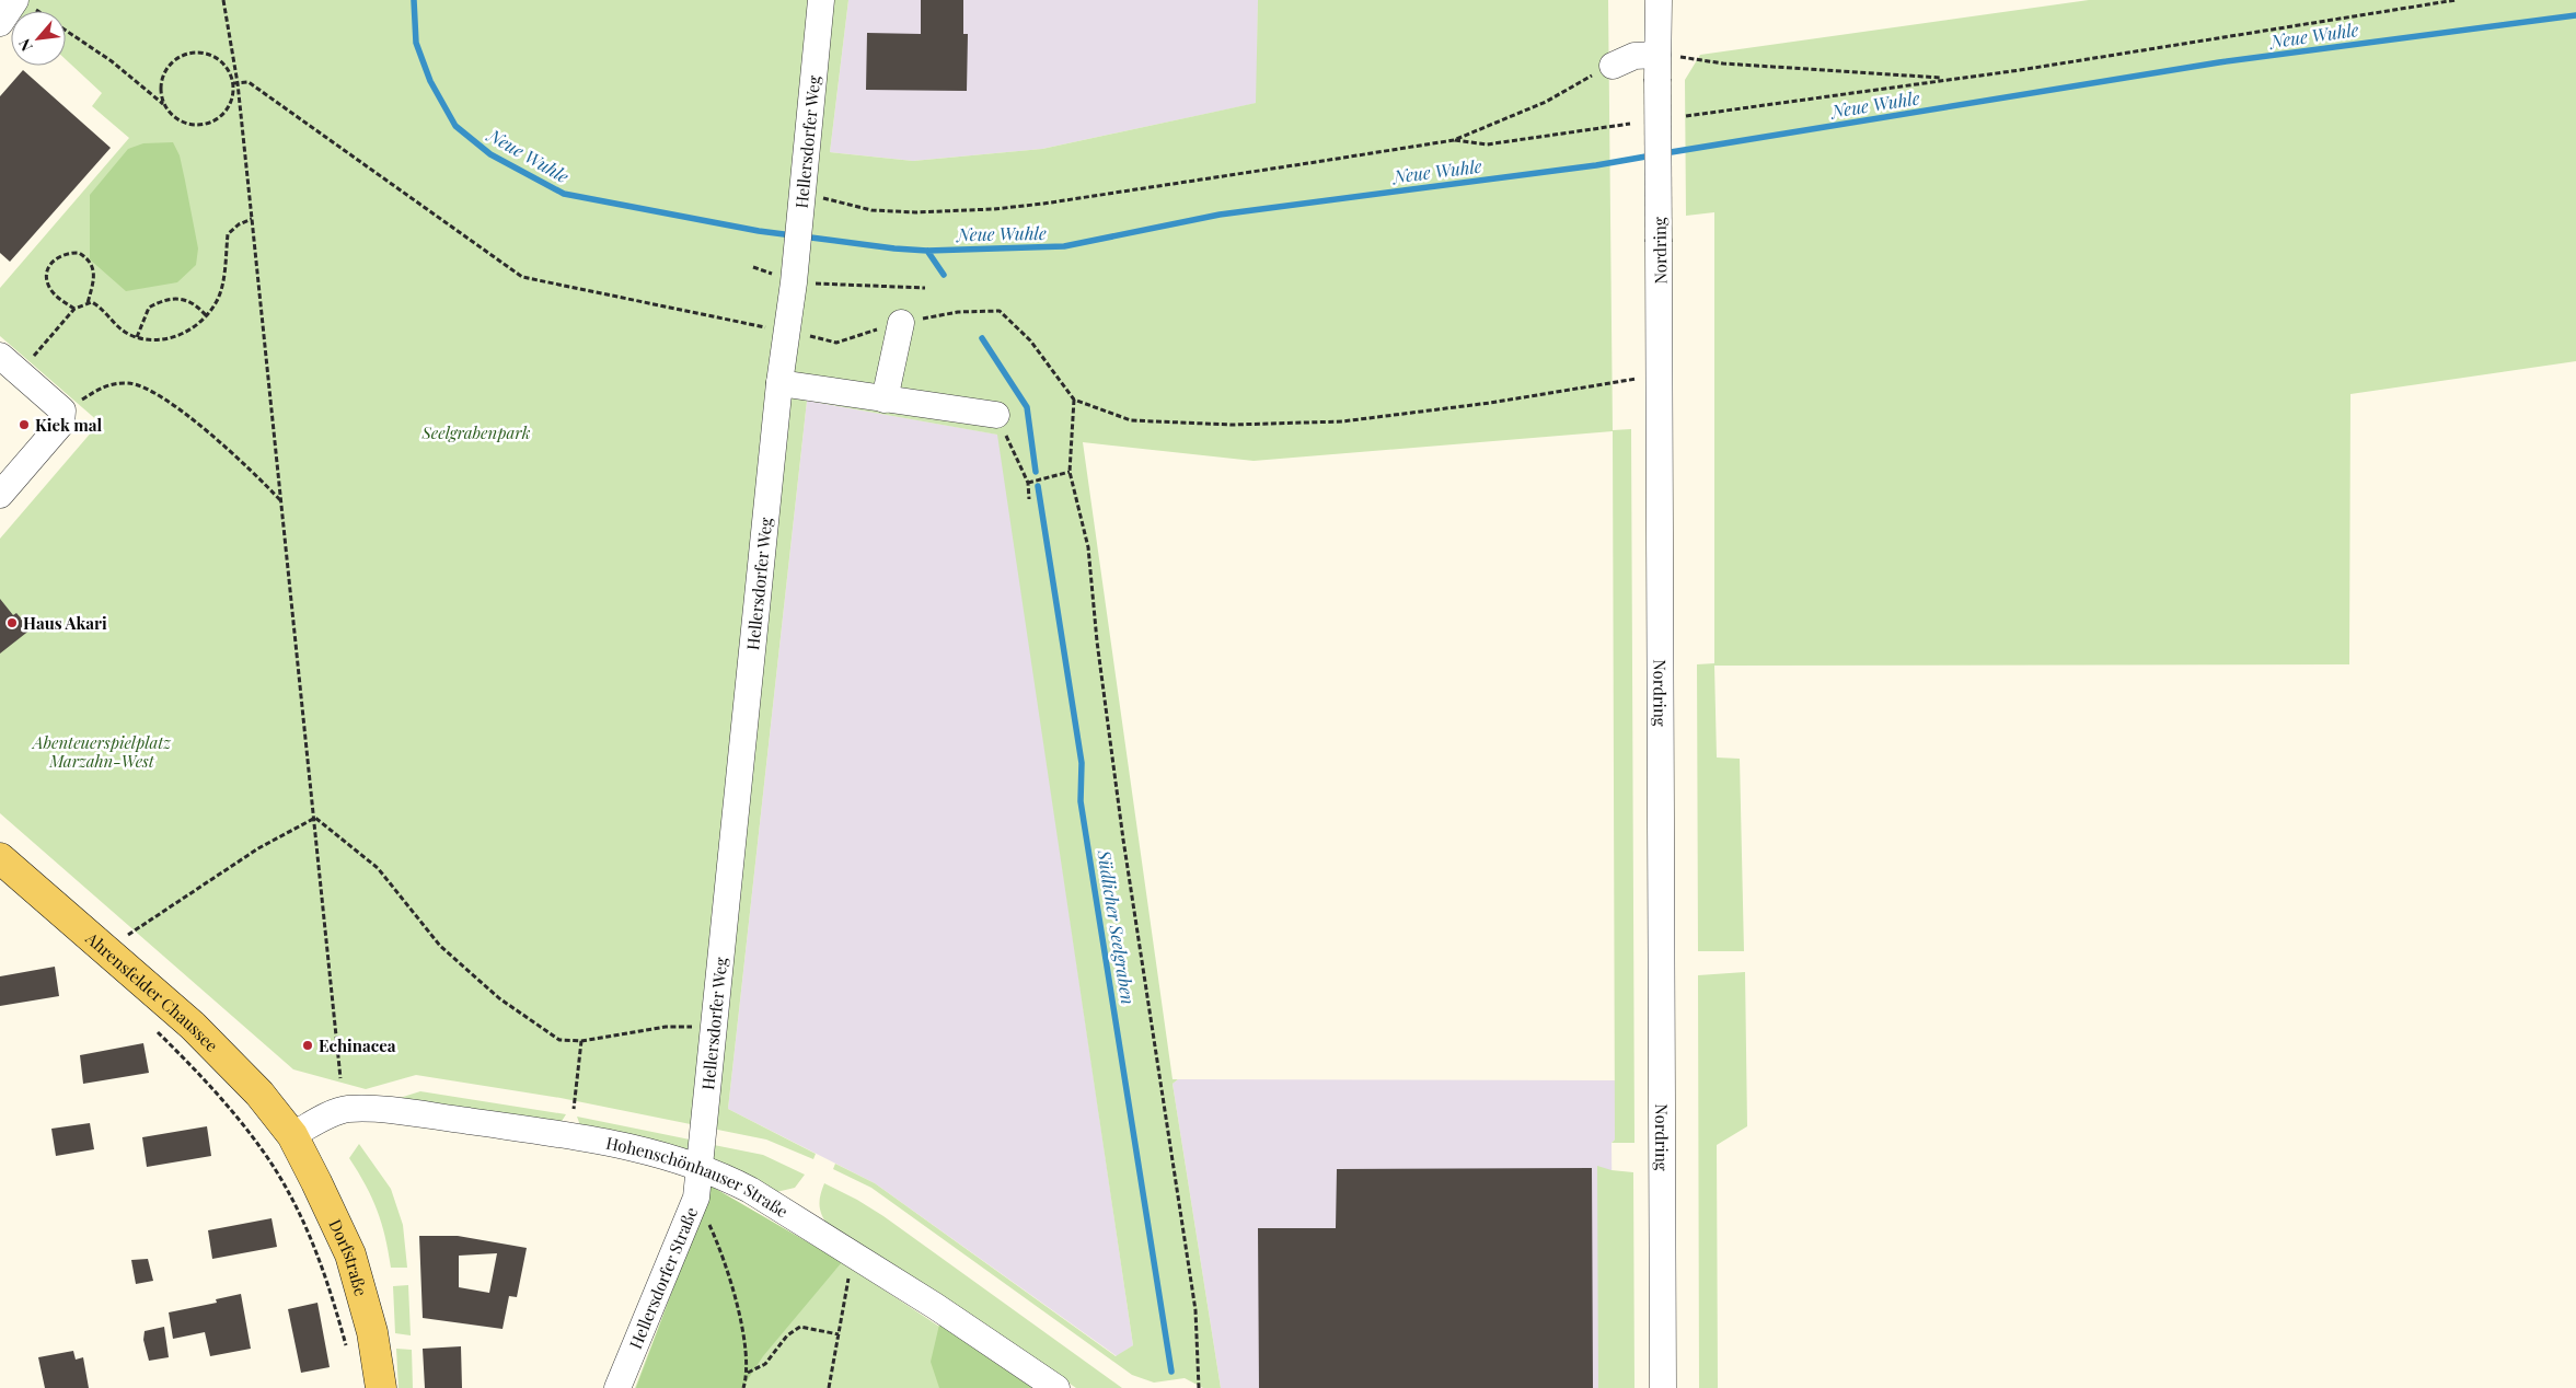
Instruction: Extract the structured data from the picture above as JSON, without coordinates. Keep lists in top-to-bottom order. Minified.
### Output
{"streets":{"main road":["Ahrensfelder Chaussee","Dorfstraße"],"street":["Hellersdorfer Weg","Nordring","Hohenschönhauser Straße","Hellersdorfer Straße"]},"crossings":[["Hellersdorfer Weg","Hohenschönhauser Straße"],["Hellersdorfer Weg","Hellersdorfer Straße"],["Ahrensfelder Chaussee","Hohenschönhauser Straße"],["Ahrensfelder Chaussee","Dorfstraße"],["Hohenschönhauser Straße","Dorfstraße"],["Hohenschönhauser Straße","Hellersdorfer Straße"]],"water":["Neue Wuhle","Südlicher Seelgraben"],"parks":["Seelgrabenpark","Abenteuerspielplatz Marzahn-West"],"places":["Kiek mal","Haus Akari","Echinacea"],"north":"bottom left"}
